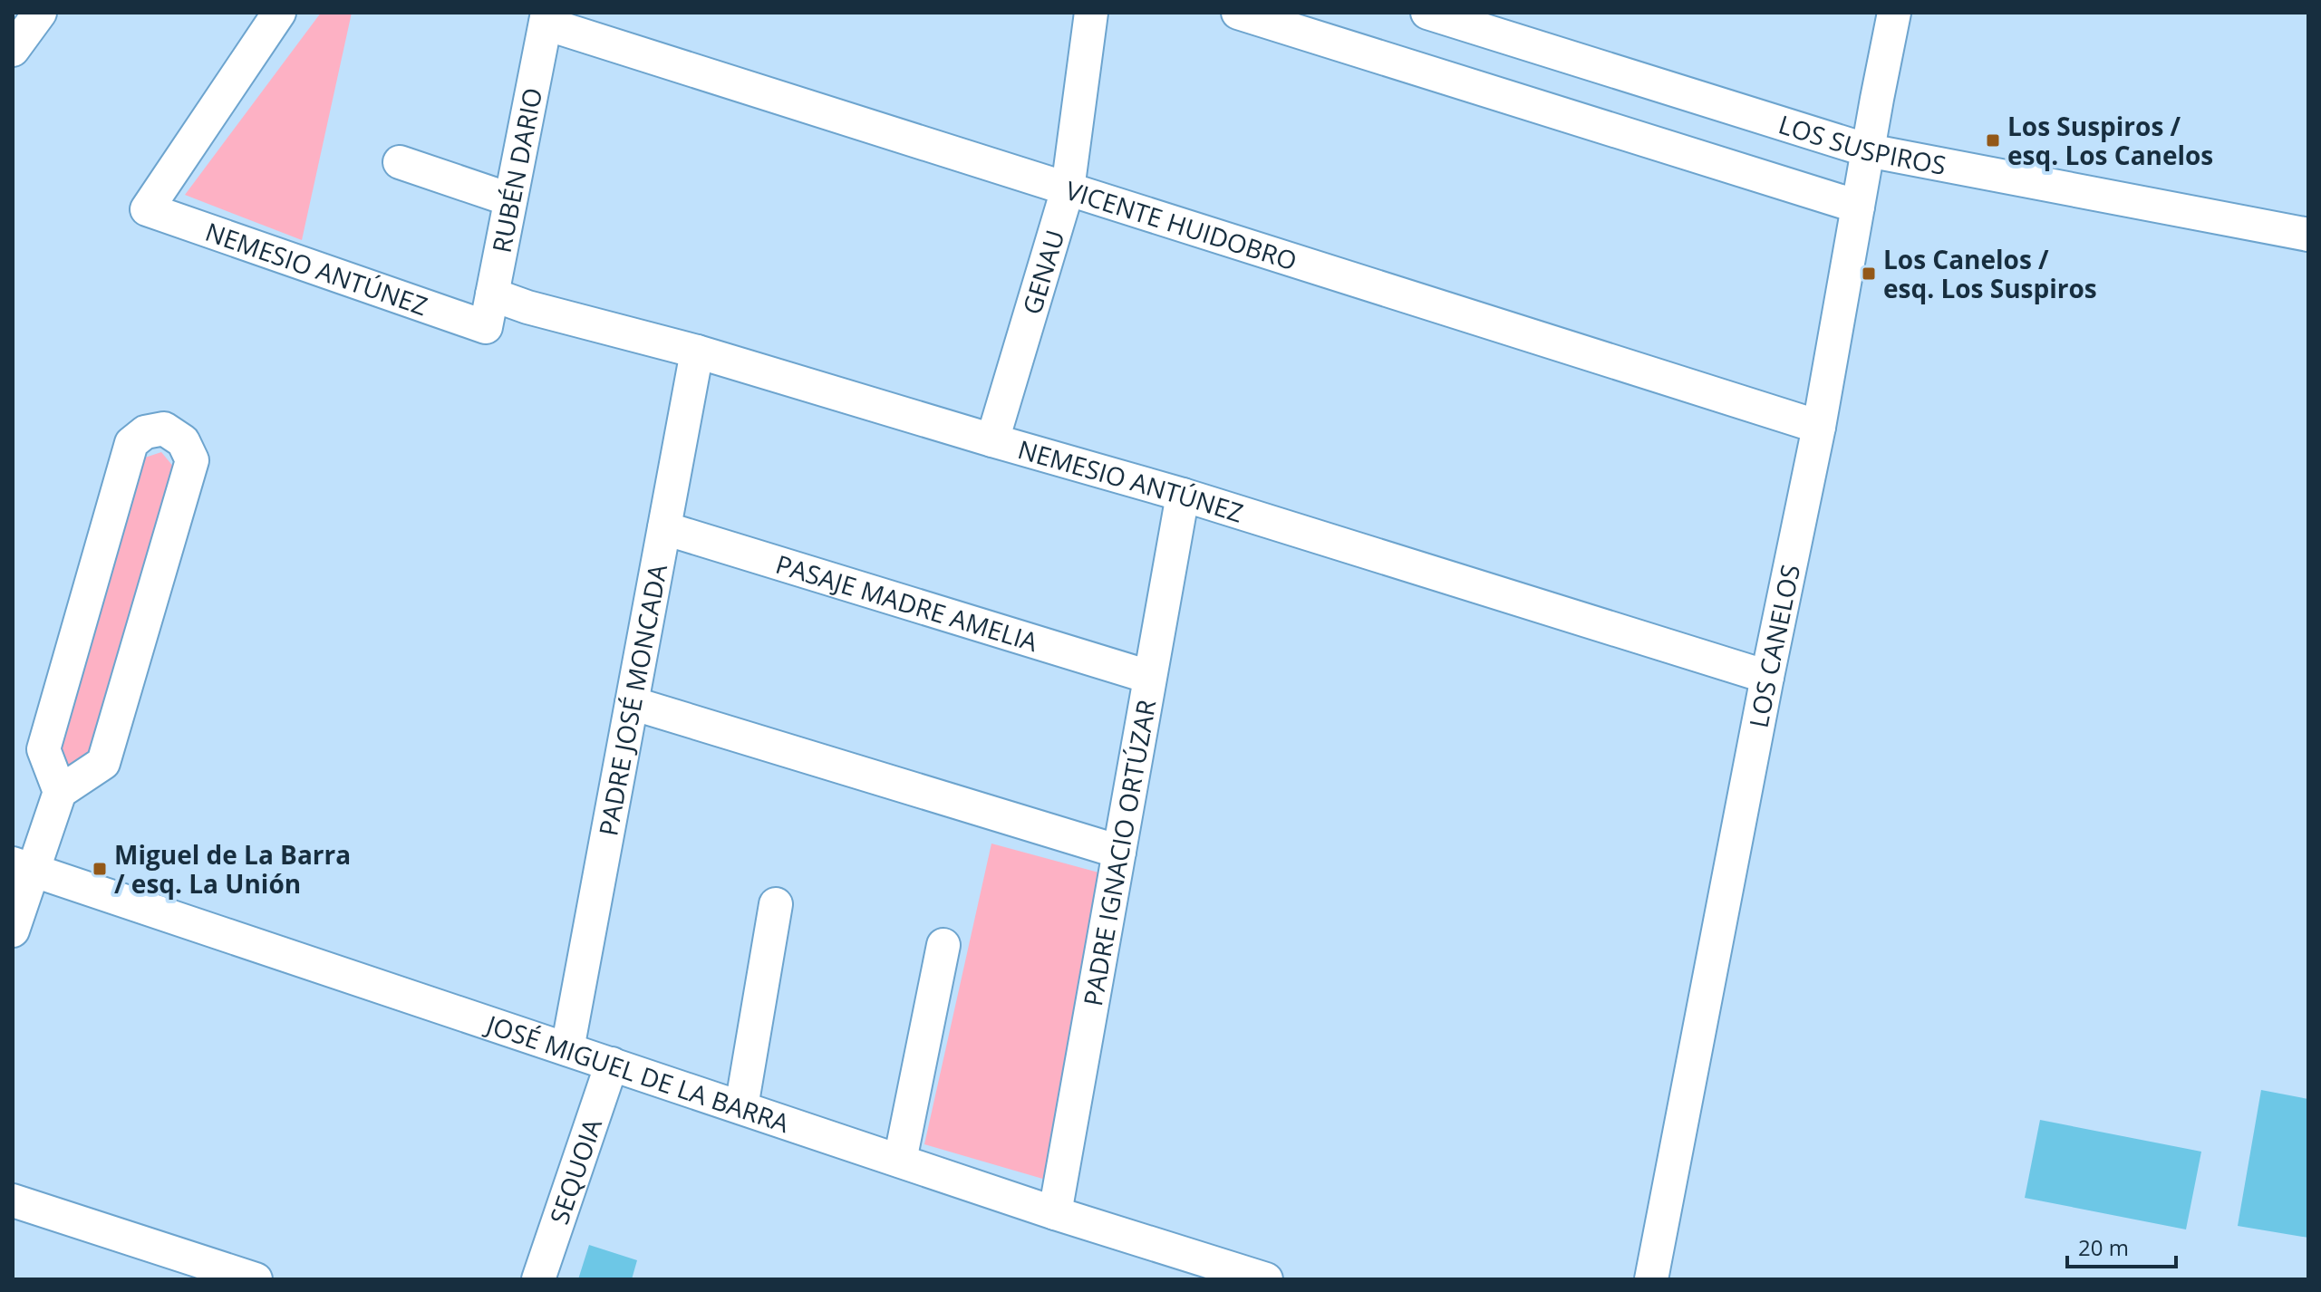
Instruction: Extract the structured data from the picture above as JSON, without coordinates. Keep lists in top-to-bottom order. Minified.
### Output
{"streets":{"street":["LOS SUSPIROS","RUBÉN DARIO","VICENTE HUIDOBRO","NEMESIO ANTÚNEZ","GENAU","PASAJE MADRE AMELIA","LOS CANELOS","PADRE JOSÉ MONCADA","PADRE IGNACIO ORTÚZAR","JOSÉ MIGUEL DE LA BARRA","SEQUOIA"]},"crossings":[["LOS SUSPIROS","LOS CANELOS"],["RUBÉN DARIO","VICENTE HUIDOBRO"],["RUBÉN DARIO","NEMESIO ANTÚNEZ"],["VICENTE HUIDOBRO","GENAU"],["VICENTE HUIDOBRO","LOS CANELOS"],["NEMESIO ANTÚNEZ","GENAU"],["NEMESIO ANTÚNEZ","LOS CANELOS"],["NEMESIO ANTÚNEZ","PADRE JOSÉ MONCADA"],["NEMESIO ANTÚNEZ","PADRE IGNACIO ORTÚZAR"],["PASAJE MADRE AMELIA","PADRE JOSÉ MONCADA"],["PASAJE MADRE AMELIA","PADRE IGNACIO ORTÚZAR"],["PADRE JOSÉ MONCADA","JOSÉ MIGUEL DE LA BARRA"],["PADRE IGNACIO ORTÚZAR","JOSÉ MIGUEL DE LA BARRA"],["JOSÉ MIGUEL DE LA BARRA","SEQUOIA"]],"places":{"transit":["Los Suspiros / esq. Los Canelos","Los Canelos / esq. Los Suspiros","Miguel de La Barra / esq. La Unión"]},"scale_bar":"20 m"}
